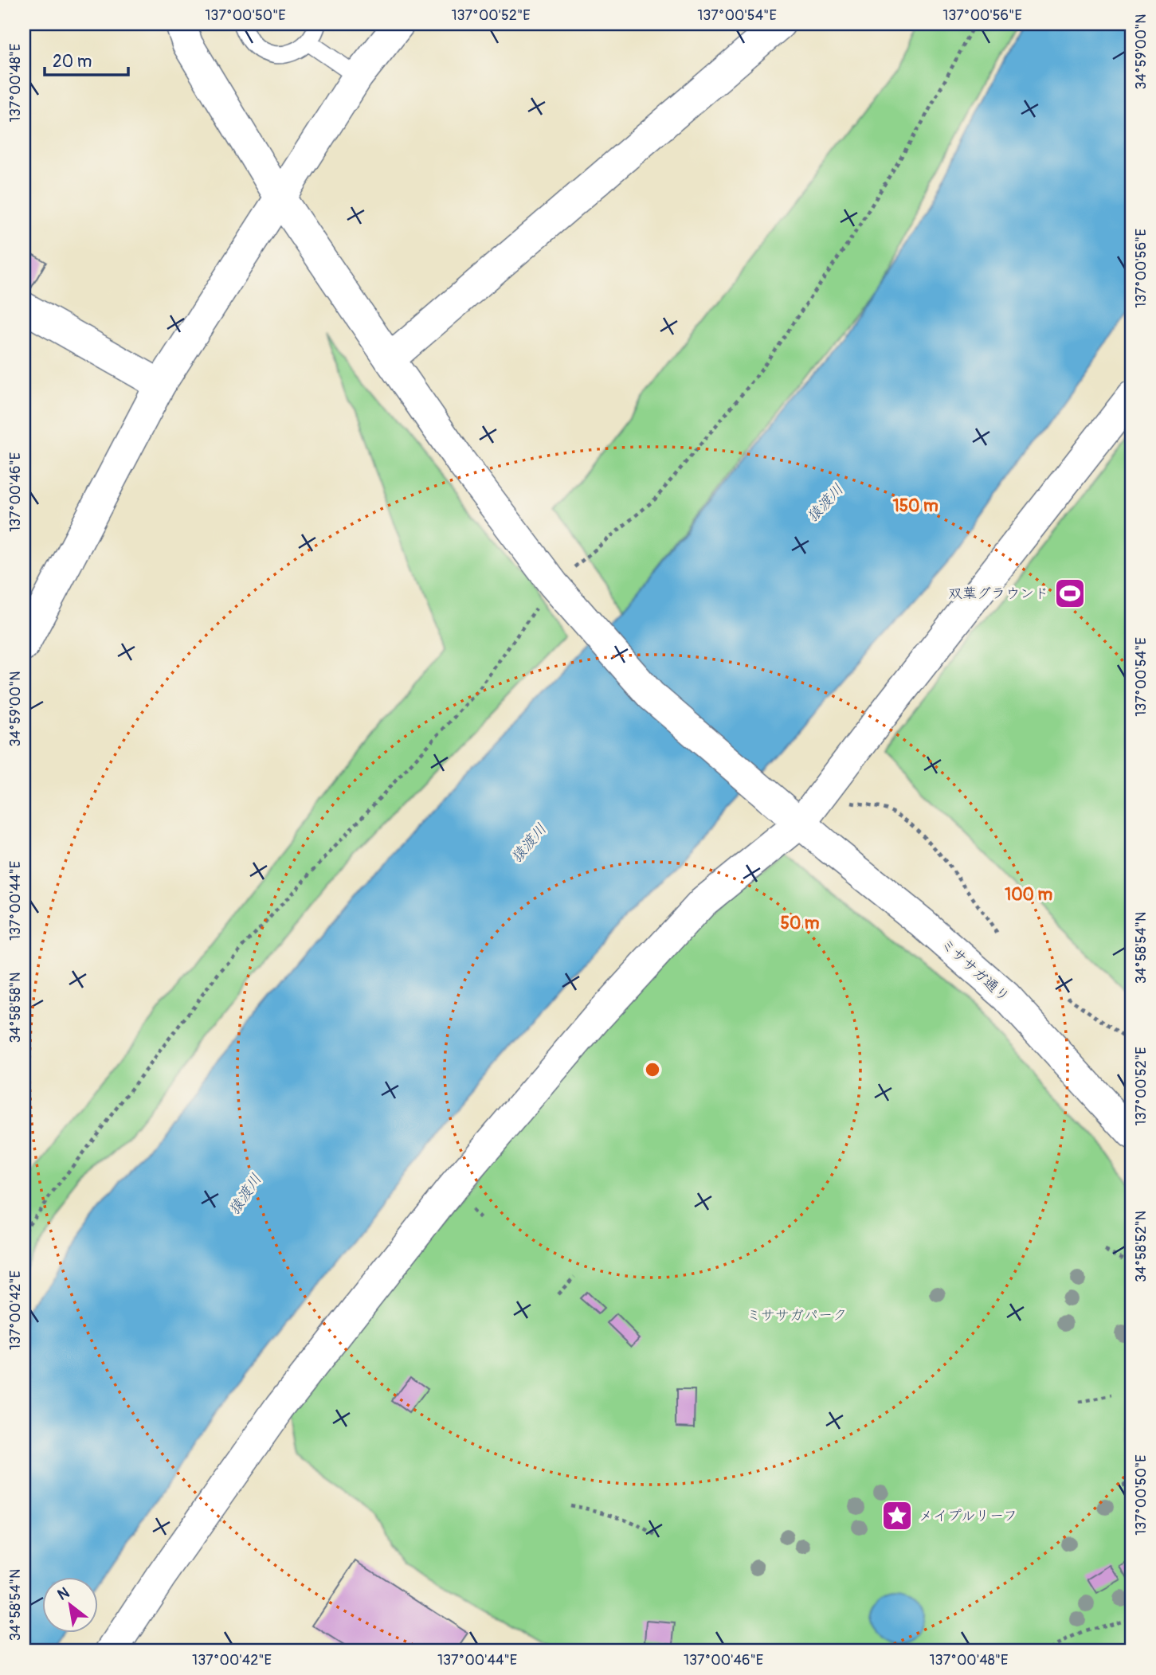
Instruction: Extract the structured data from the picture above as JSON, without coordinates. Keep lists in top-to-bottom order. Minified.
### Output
{"streets":{"street":["ミササガ通り"]},"water":["猿渡川"],"parks":["ミササガパーク"],"places":{"sports":["双葉グラウンド"],"place":["メイプルリーフ"]},"scale_bar":"20 m","north":"top left","coordinates":["137°00'50\"E","137°00'52\"E","137°00'54\"E","137°00'56\"E","34°59'00\"N","137°00'48\"E","137°00'46\"E","137°00'44\"E","34°58'54\"N","34°58'58\"N","34°58'52\"N","137°00'42\"E"],"rings":["150 m","100 m","50 m"]}
